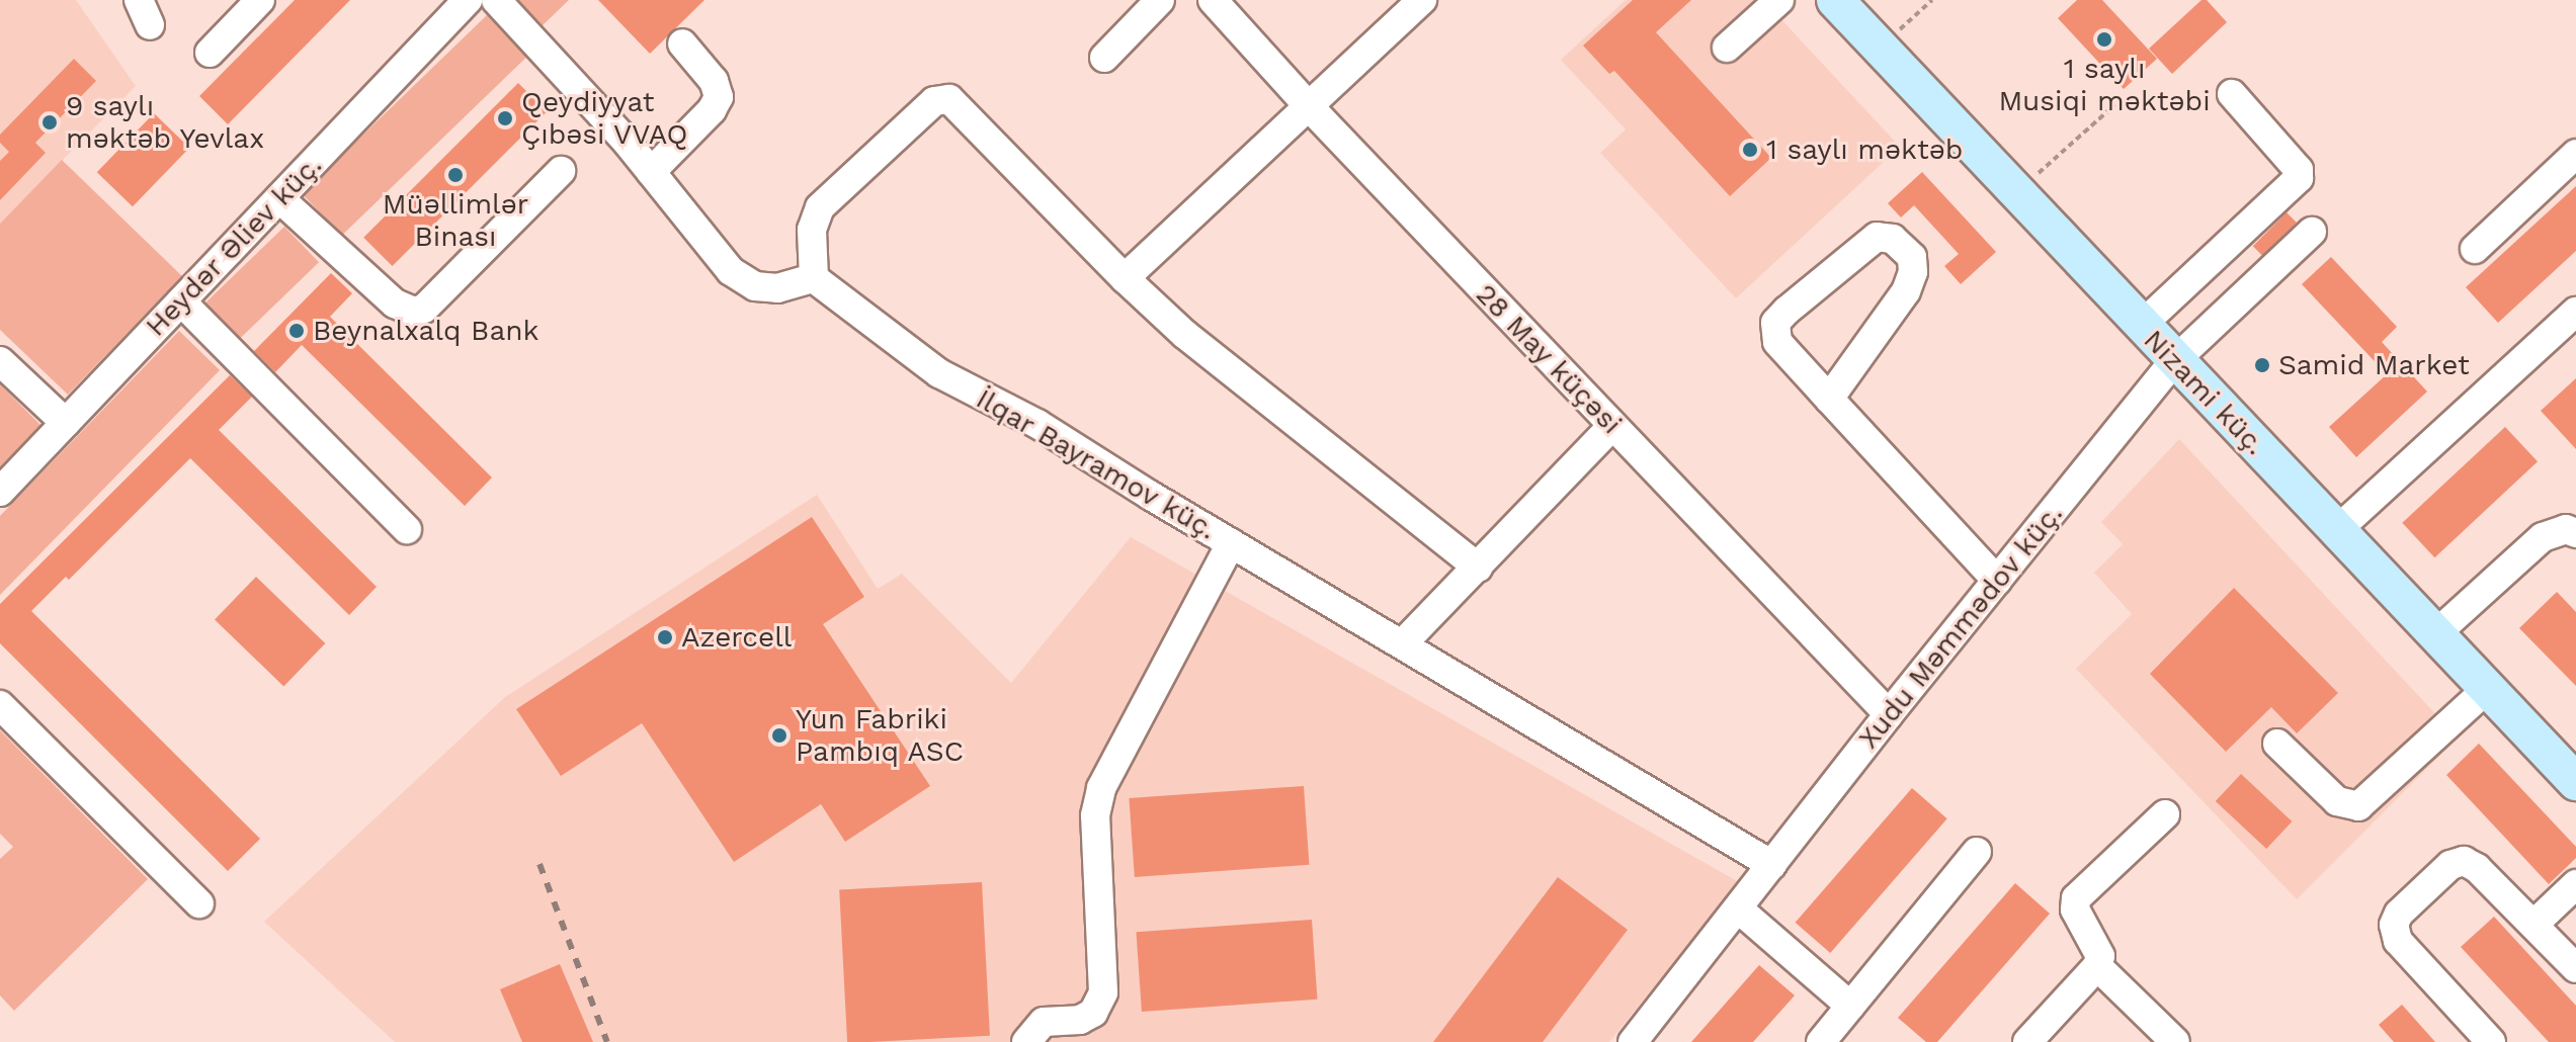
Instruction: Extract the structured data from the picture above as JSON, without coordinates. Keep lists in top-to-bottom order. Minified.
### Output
{"streets":{"main road":["Nizami küç."],"street":["Heydər Əliev küç.","28 May küçəsi","İlqar Bayramov küç.","Xudu Məmmədov küç."]},"crossings":[["28 May küçəsi","Xudu Məmmədov küç."],["Nizami küç.","Xudu Məmmədov küç."],["İlqar Bayramov küç.","Xudu Məmmədov küç."]],"places":["1 saylı Musiqi məktəbi","Qeydiyyat Çıbəsi VVAQ","9 saylı məktəb Yevlax","1 saylı məktəb","Müəllimlər Binası","Beynalxalq Bank","Samid Market","Azercell","Yun Fabriki Pambıq ASC"]}
